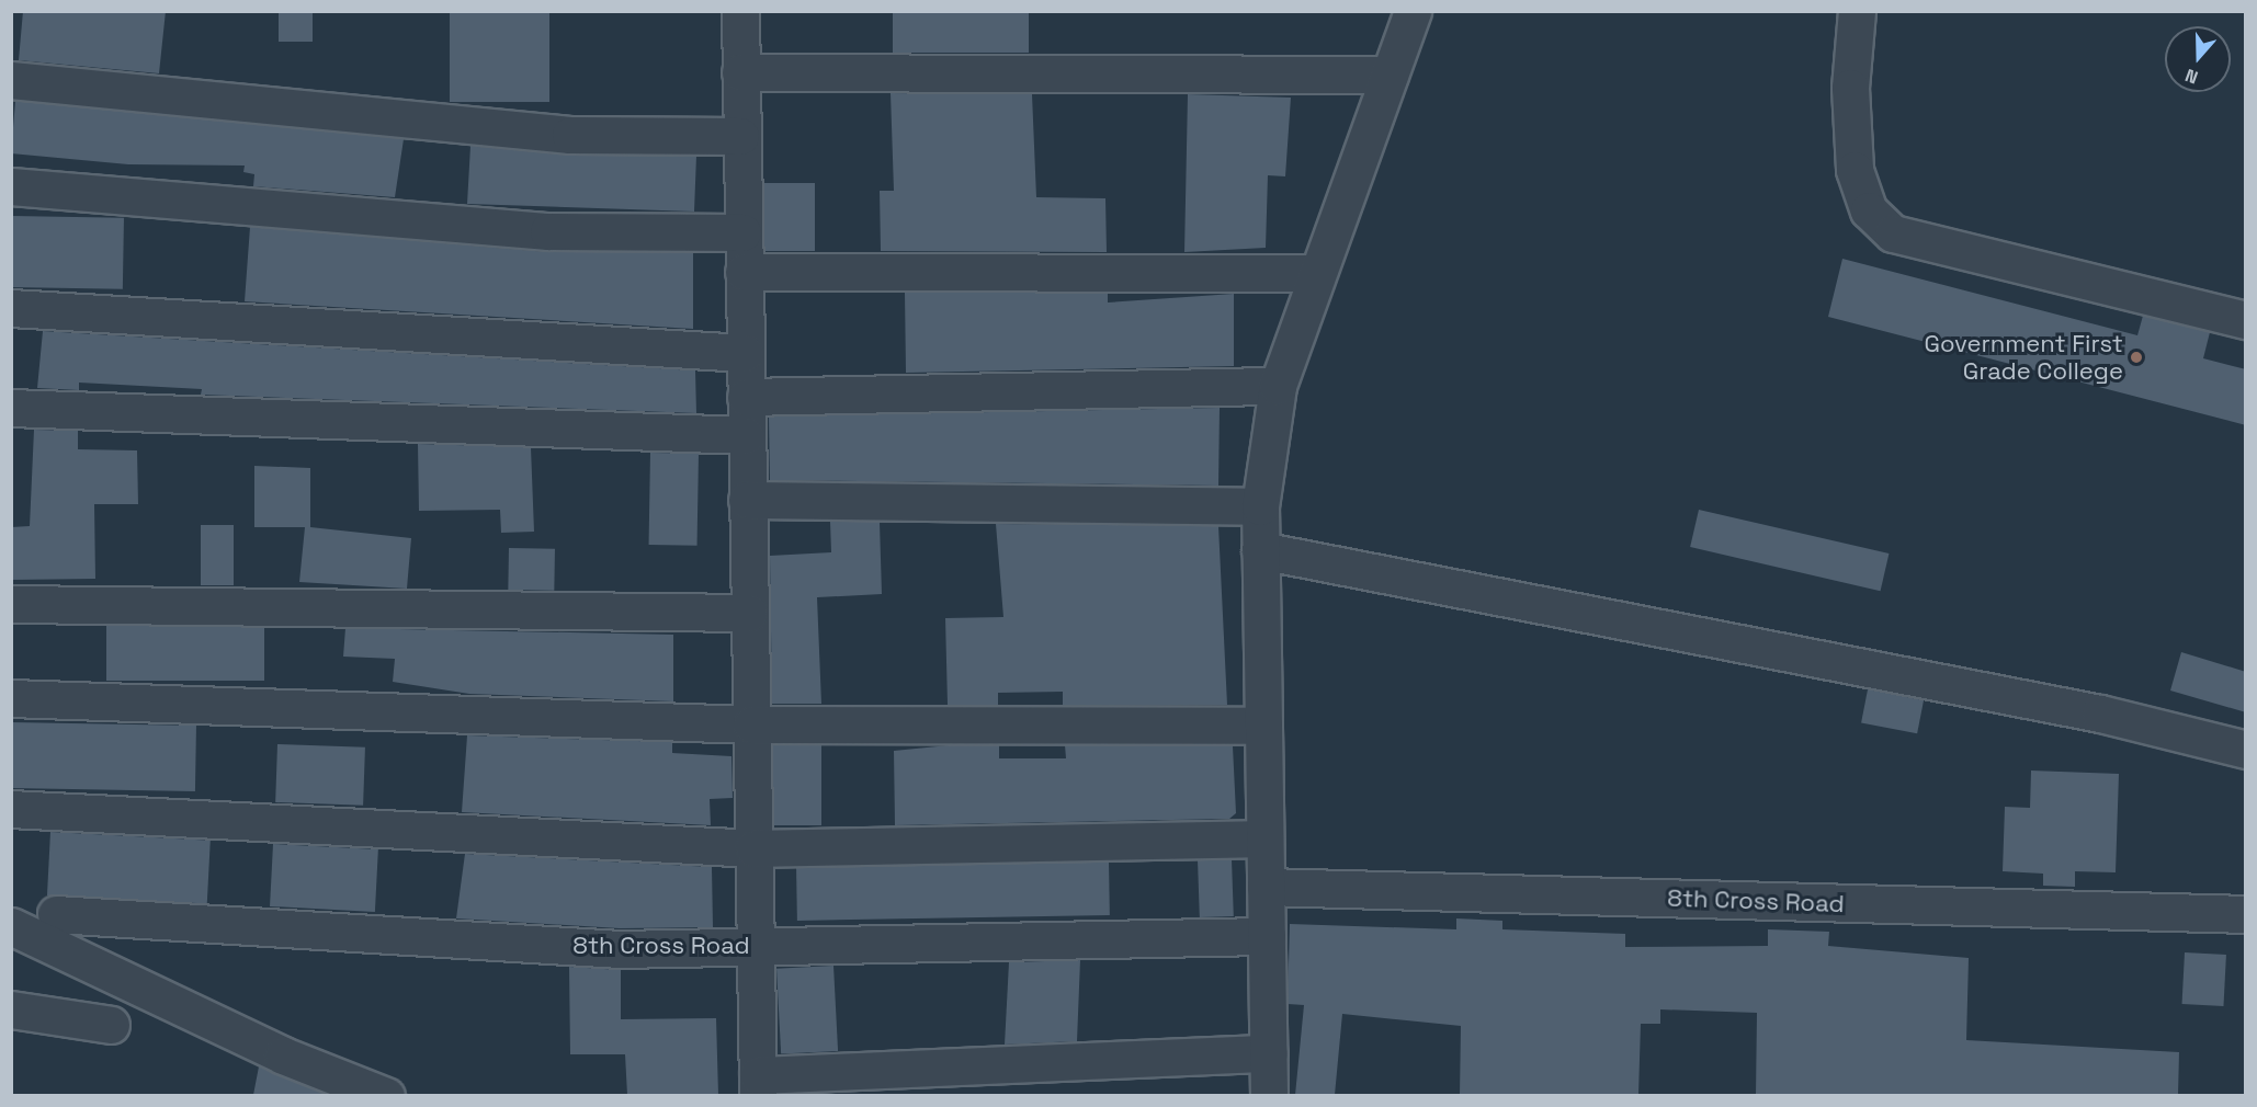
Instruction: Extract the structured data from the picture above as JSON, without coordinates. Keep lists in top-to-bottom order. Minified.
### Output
{"streets":{"street":["8th Cross Road"]},"places":["Government First Grade College"],"north":"bottom"}
